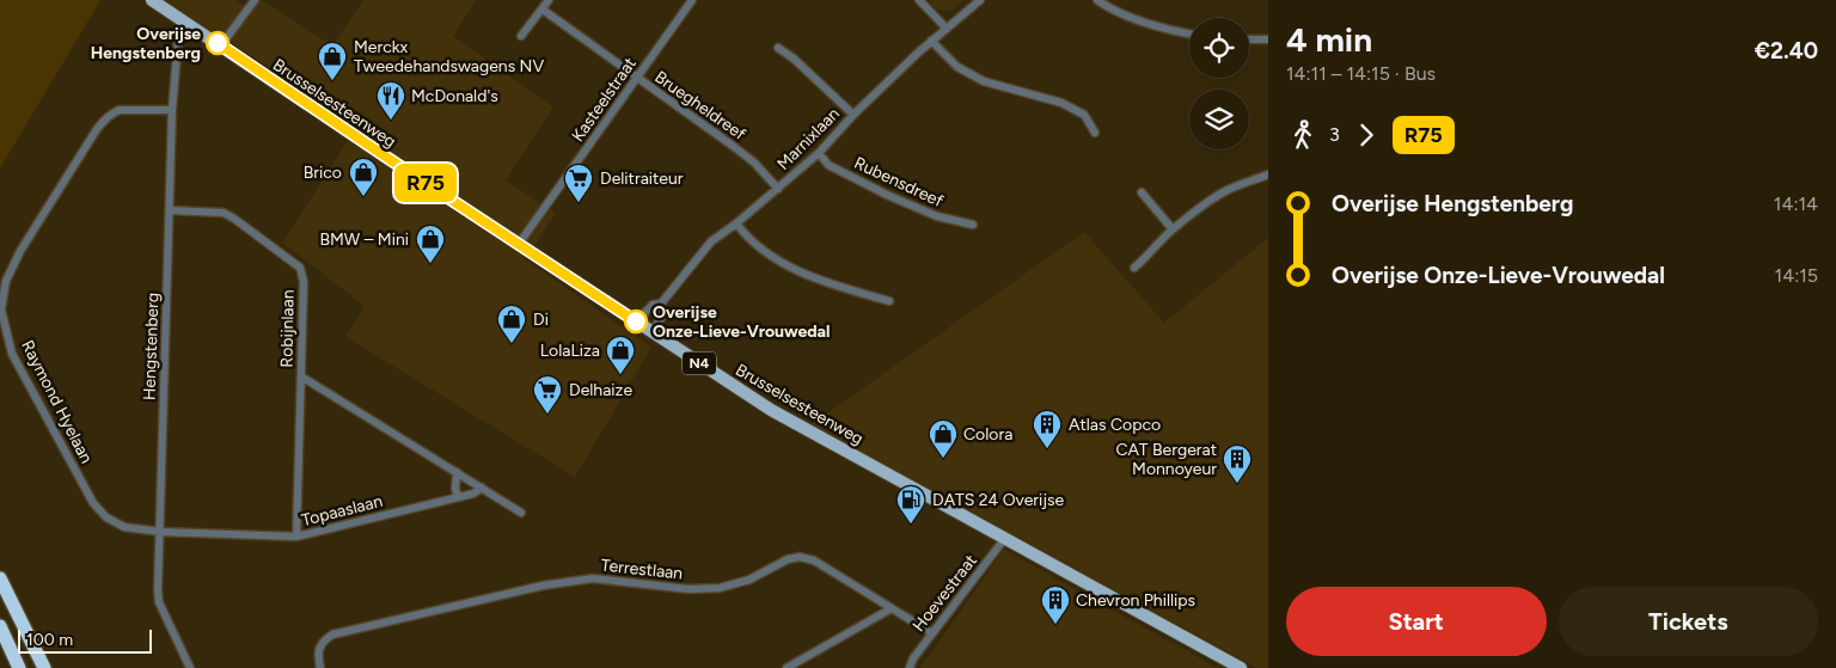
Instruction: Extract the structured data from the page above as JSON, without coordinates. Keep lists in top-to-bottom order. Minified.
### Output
{"streets":{"main road":["Brusselsesteenweg","N4"],"street":["Kasteelstraat","Bruegheldreef","Marnixlaan","Rubensdreef","Robijnlaan","Hengstenberg","Raymond Hyelaan","Topaaslaan","Terrestlaan","Hoevestraat"]},"crossings":[["Kasteelstraat","Brusselsesteenweg"],["Kasteelstraat","Bruegheldreef"],["Brusselsesteenweg","Marnixlaan"],["Brusselsesteenweg","Hengstenberg"],["Brusselsesteenweg","Hoevestraat"],["Bruegheldreef","Marnixlaan"],["Marnixlaan","Rubensdreef"],["Robijnlaan","Hengstenberg"],["Robijnlaan","Topaaslaan"],["Hengstenberg","Raymond Hyelaan"],["Hengstenberg","Topaaslaan"],["Raymond Hyelaan","Topaaslaan"],["Terrestlaan","Hoevestraat"]],"places":{"other":["Overijse Hengstenberg","Overijse Onze-Lieve-Vrouwedal"],"shop":["Merckx Tweedehandswagens NV","Brico","BMW – Mini","Di","LolaLiza","Colora"],"restaurant":["McDonald's"],"supermarket":["Delitraiteur","Delhaize"],"building":["Atlas Copco","CAT Bergerat Monnoyeur","Chevron Phillips"],"fuel station":["DATS 24 Overijse"]},"lines":["bus line R75"],"scale_bar":"100 m","page":{"on_map":"R75","heading":["4 min","14:11 – 14:15 · Bus","€2.40"],"legs":["3","R75"],"list":[{"name":"Overijse Hengstenberg","value":"14:14"},{"name":"Overijse Onze-Lieve-Vrouwedal","value":"14:15"}],"buttons":["Start","Tickets"],"scale":"100 m"}}
